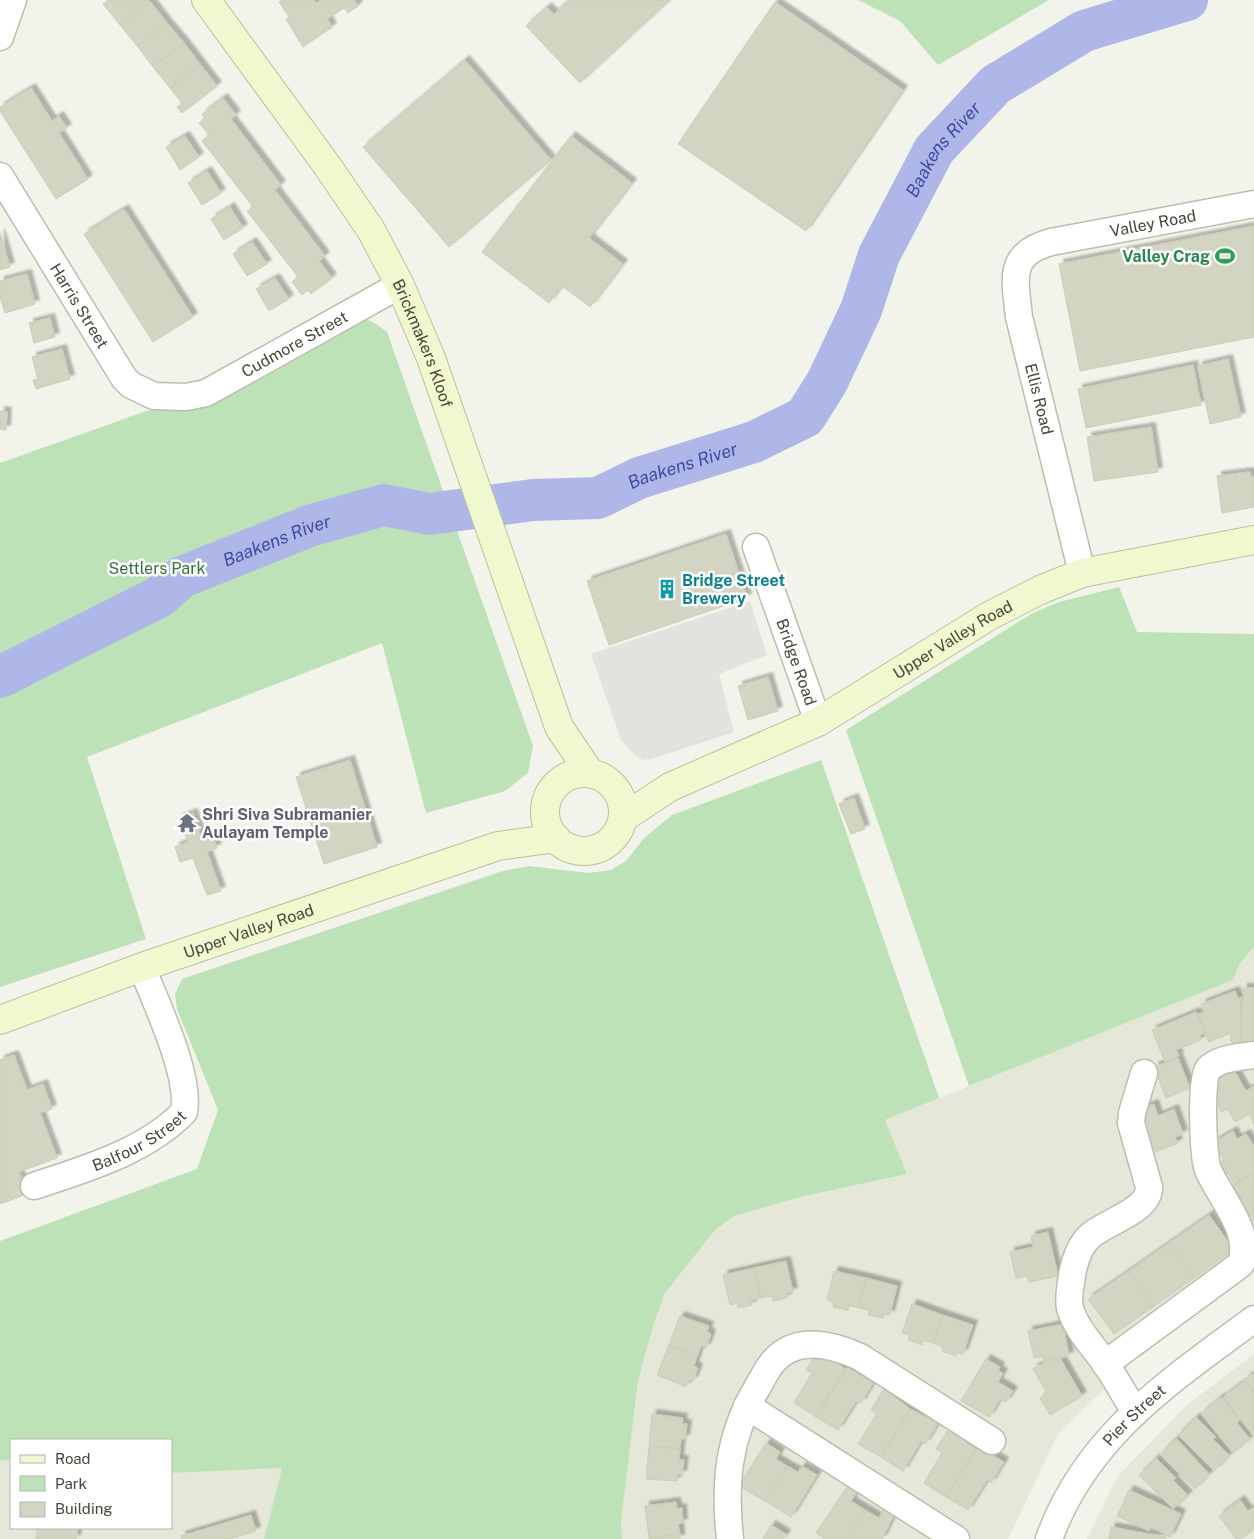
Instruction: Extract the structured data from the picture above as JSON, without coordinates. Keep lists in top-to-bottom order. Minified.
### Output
{"streets":{"street":["Valley Road","Harris Street","Brickmakers Kloof","Cudmore Street","Ellis Road","Upper Valley Road","Bridge Road","Balfour Street","Pier Street"]},"crossings":[["Valley Road","Ellis Road"],["Harris Street","Cudmore Street"],["Brickmakers Kloof","Cudmore Street"],["Brickmakers Kloof","Upper Valley Road"],["Ellis Road","Upper Valley Road"],["Upper Valley Road","Bridge Road"],["Upper Valley Road","Balfour Street"]],"water":["Baakens River"],"parks":["Settlers Park"],"places":{"sports":["Valley Crag"],"building":["Bridge Street Brewery"],"temple":["Shri Siva Subramanier Aulayam Temple"]},"legend":["Road","Park","Building"]}
